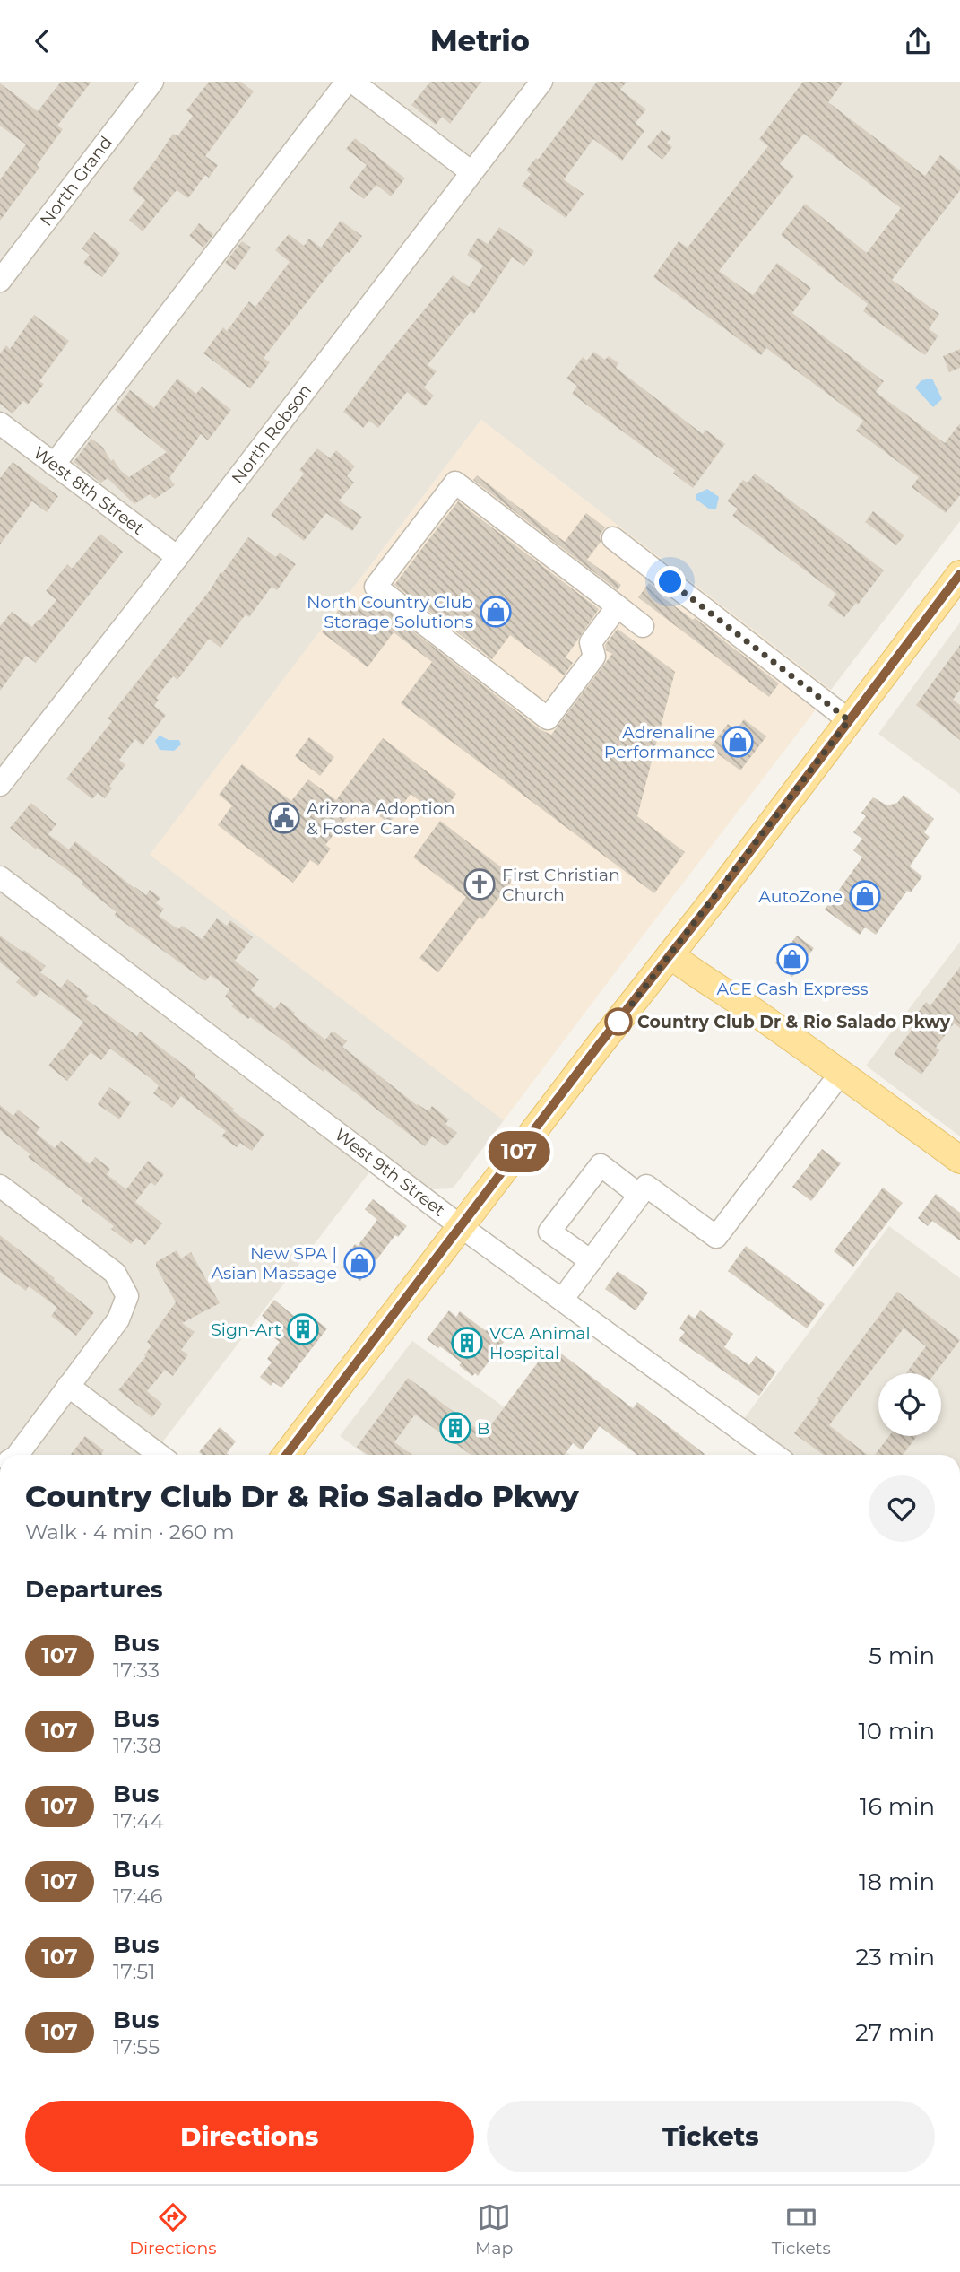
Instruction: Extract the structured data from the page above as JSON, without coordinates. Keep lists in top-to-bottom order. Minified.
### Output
{"streets":{"street":["North Grand","North Robson","West 8th Street","West 9th Street"]},"crossings":[["North Robson","West 8th Street"]],"places":{"shop":["North Country Club Storage Solutions","Adrenaline Performance","AutoZone","ACE Cash Express","New SPA | Asian Massage"],"public building":["Arizona Adoption & Foster Care"],"church":["First Christian Church"],"other":["Country Club Dr & Rio Salado Pkwy"],"building":["Sign-Art","VCA Animal Hospital","B"]},"lines":["bus line 107"],"page":{"header":"Metrio","on_map":"107","heading":[["Country Club Dr & Rio Salado Pkwy","Walk · 4 min · 260 m"],"Departures"],"list":[{"mark":"107","name":"Bus","note":"17:33","value":"5 min"},{"mark":"107","name":"Bus","note":"17:38","value":"10 min"},{"mark":"107","name":"Bus","note":"17:44","value":"16 min"},{"mark":"107","name":"Bus","note":"17:46","value":"18 min"},{"mark":"107","name":"Bus","note":"17:51","value":"23 min"},{"mark":"107","name":"Bus","note":"17:55","value":"27 min"}],"buttons":["Directions","Tickets"],"tabs":["Directions","Map","Tickets"]}}
